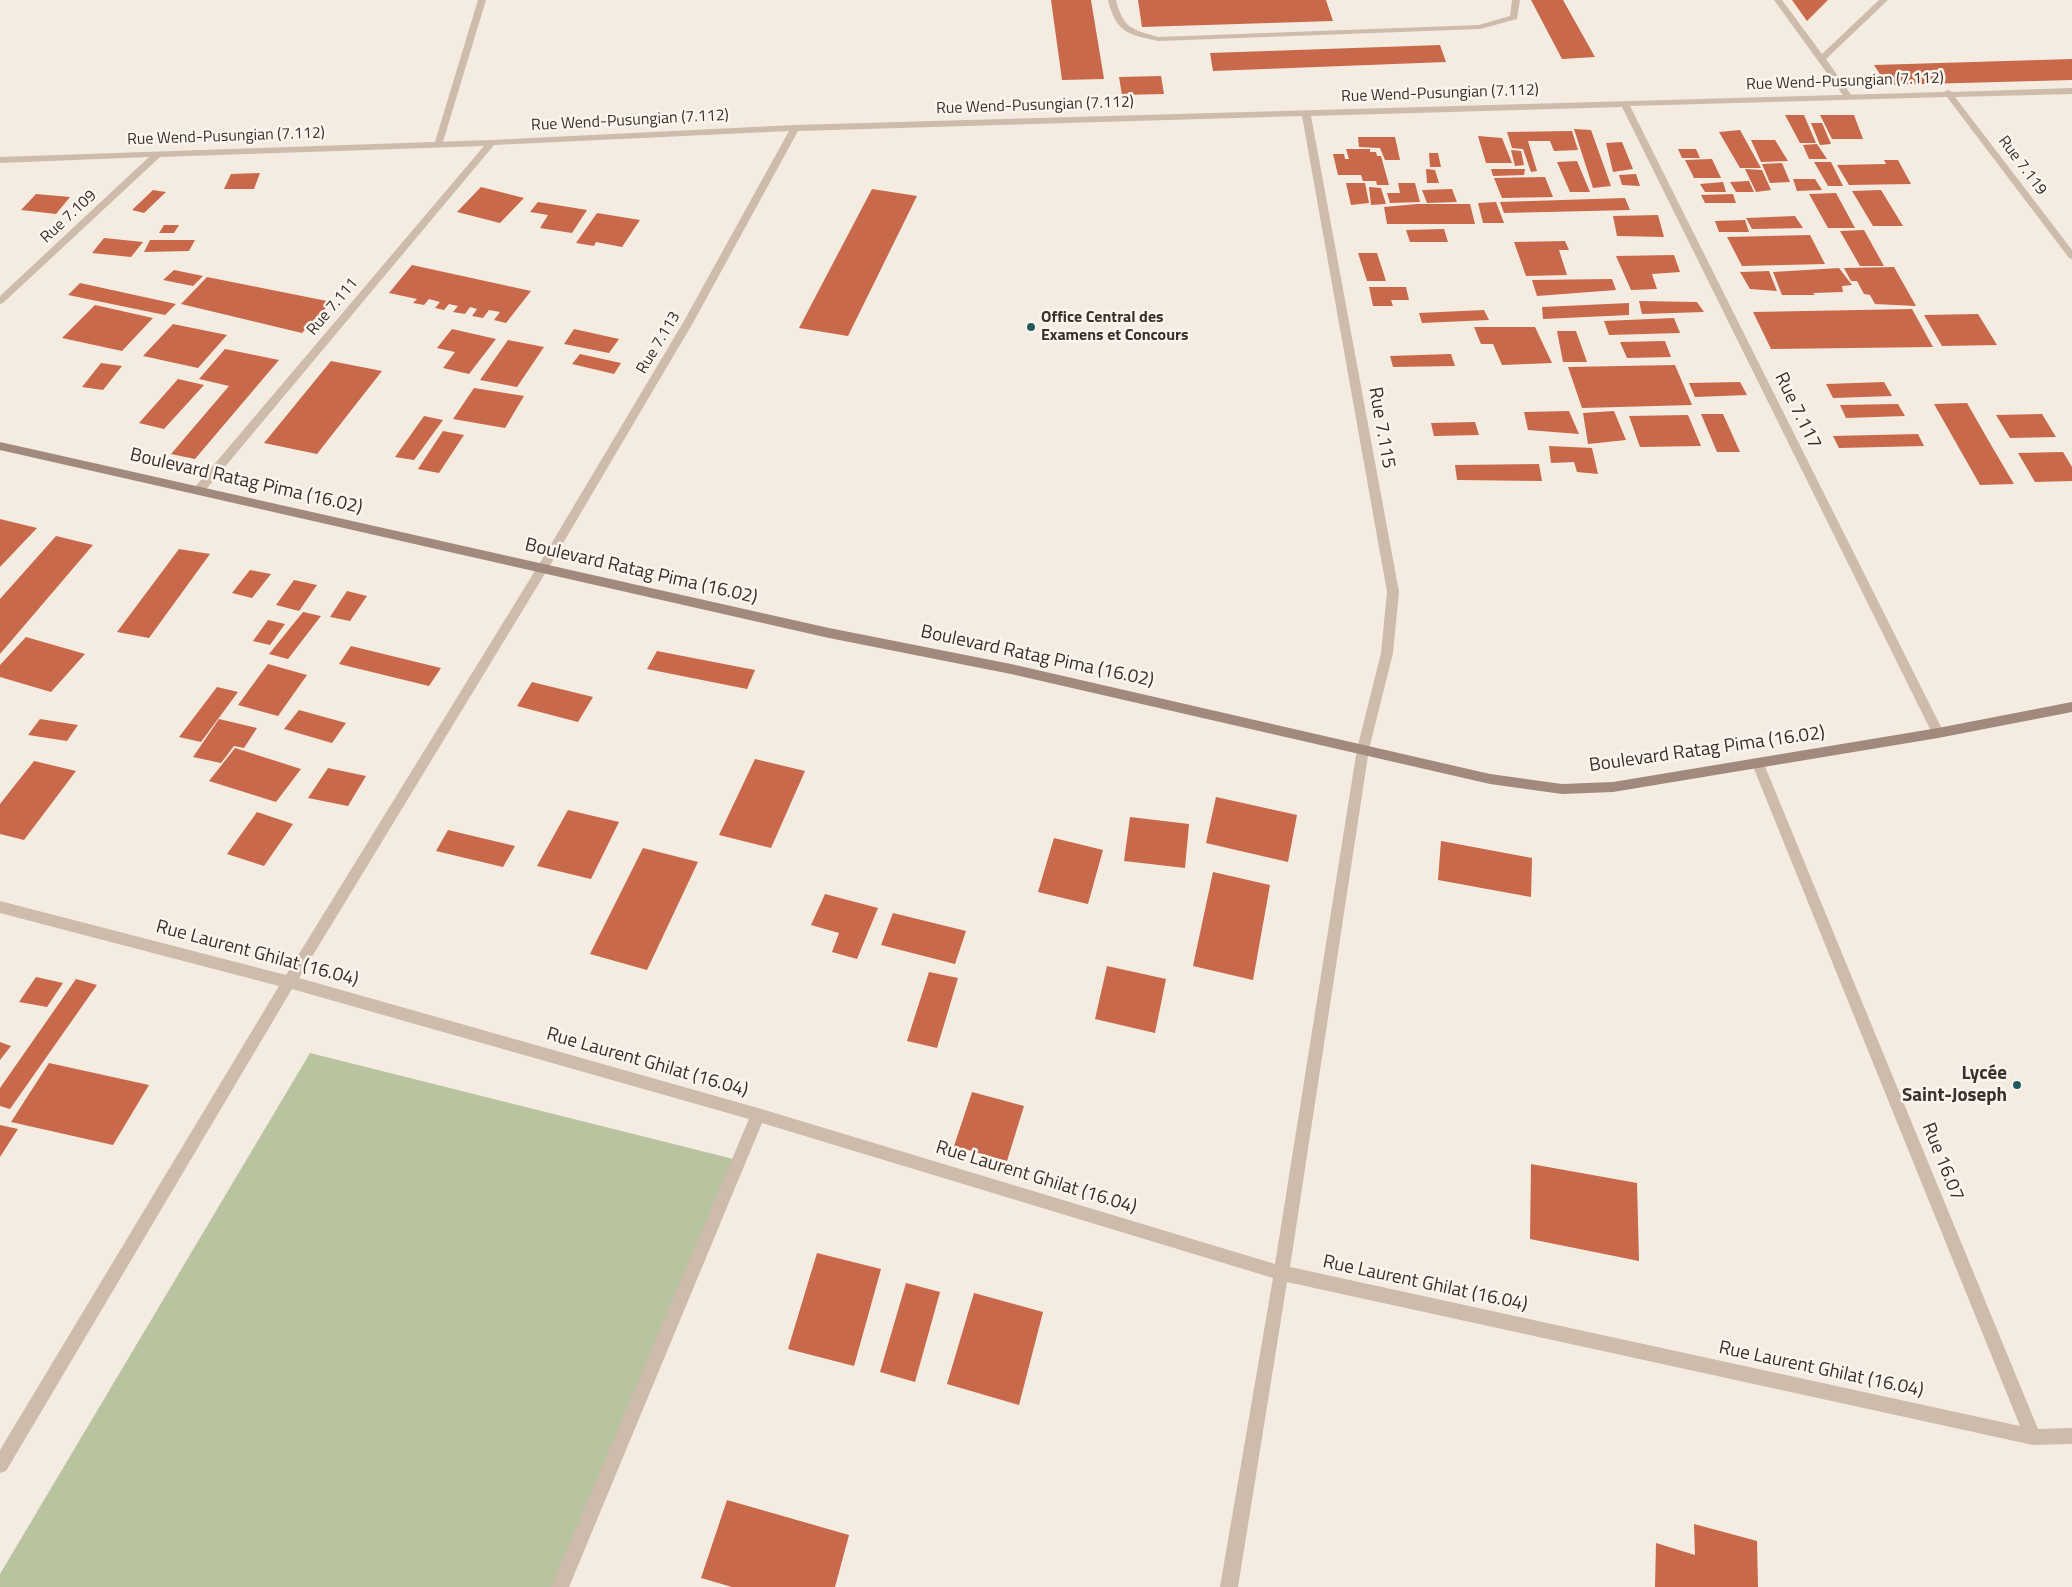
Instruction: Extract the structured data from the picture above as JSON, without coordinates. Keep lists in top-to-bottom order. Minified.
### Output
{"streets":{"street":["Rue Wend-Pusungian (7.112)","Rue 7.119","Rue 7.109","Rue 7.111","Rue 7.113","Rue 7.117","Rue 7.115","Boulevard Ratag Pima (16.02)","Rue Laurent Ghilat (16.04)","Rue 16.07"]},"crossings":[["Rue Wend-Pusungian (7.112)","Rue 7.119"],["Rue Wend-Pusungian (7.112)","Rue 7.109"],["Rue Wend-Pusungian (7.112)","Rue 7.111"],["Rue Wend-Pusungian (7.112)","Rue 7.113"],["Rue Wend-Pusungian (7.112)","Rue 7.117"],["Rue Wend-Pusungian (7.112)","Rue 7.115"],["Rue 7.111","Boulevard Ratag Pima (16.02)"],["Rue 7.113","Boulevard Ratag Pima (16.02)"],["Rue 7.113","Rue Laurent Ghilat (16.04)"],["Rue 7.117","Boulevard Ratag Pima (16.02)"],["Rue 7.115","Boulevard Ratag Pima (16.02)"],["Rue 7.115","Rue Laurent Ghilat (16.04)"],["Boulevard Ratag Pima (16.02)","Rue 16.07"],["Rue Laurent Ghilat (16.04)","Rue 16.07"]],"places":["Office Central des Examens et Concours","Lycée Saint-Joseph"]}
